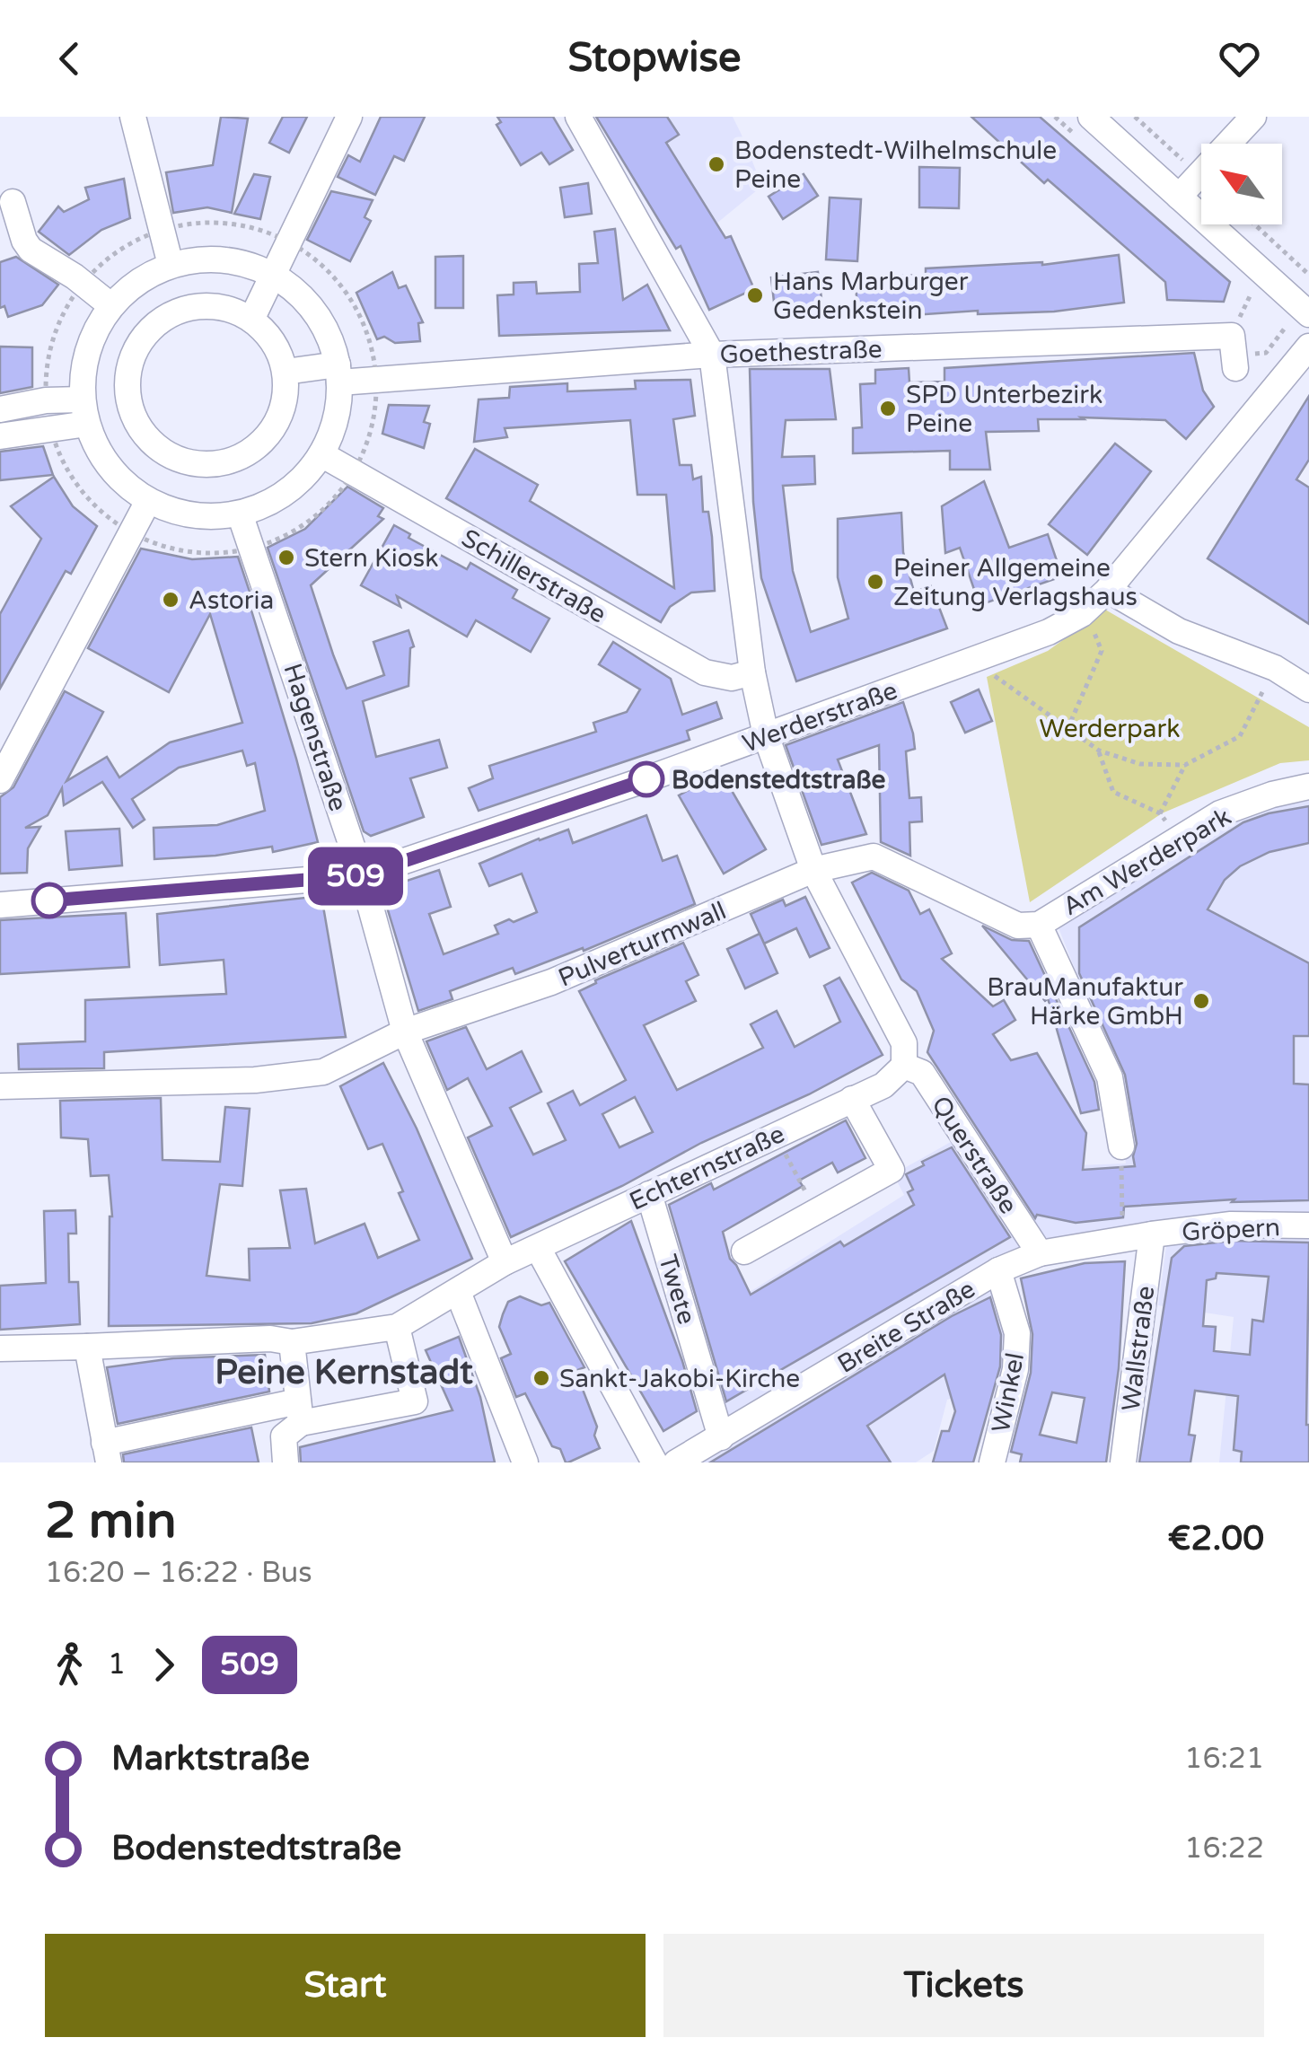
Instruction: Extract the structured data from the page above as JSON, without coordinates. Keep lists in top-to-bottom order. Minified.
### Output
{"streets":{"street":["Goethestraße","Schillerstraße","Werderstraße","Hagenstraße","Am Werderpark","Pulverturmwall","Querstraße","Echternstraße","Gröpern","Twete","Breite Straße","Wallstraße","Winkel"]},"crossings":[["Werderstraße","Hagenstraße"],["Hagenstraße","Pulverturmwall"],["Hagenstraße","Echternstraße"],["Am Werderpark","Pulverturmwall"],["Querstraße","Echternstraße"],["Querstraße","Breite Straße"],["Echternstraße","Twete"],["Gröpern","Breite Straße"],["Gröpern","Wallstraße"],["Twete","Breite Straße"],["Breite Straße","Wallstraße"],["Breite Straße","Winkel"]],"districts":["Peine Kernstadt"],"parks":["Werderpark"],"places":["Bodenstedt-Wilhelmschule Peine","Hans Marburger Gedenkstein","SPD Unterbezirk Peine","Stern Kiosk","Peiner Allgemeine Zeitung Verlagshaus","Astoria","Bodenstedtstraße","BrauManufaktur Härke GmbH","Sankt-Jakobi-Kirche"],"lines":["bus line 509"],"north":"top left","page":{"header":"Stopwise","on_map":"509","heading":["2 min","16:20 – 16:22 · Bus","€2.00"],"legs":["1","509"],"list":[{"name":"Marktstraße","value":"16:21"},{"name":"Bodenstedtstraße","value":"16:22"}],"buttons":["Start","Tickets"]}}
